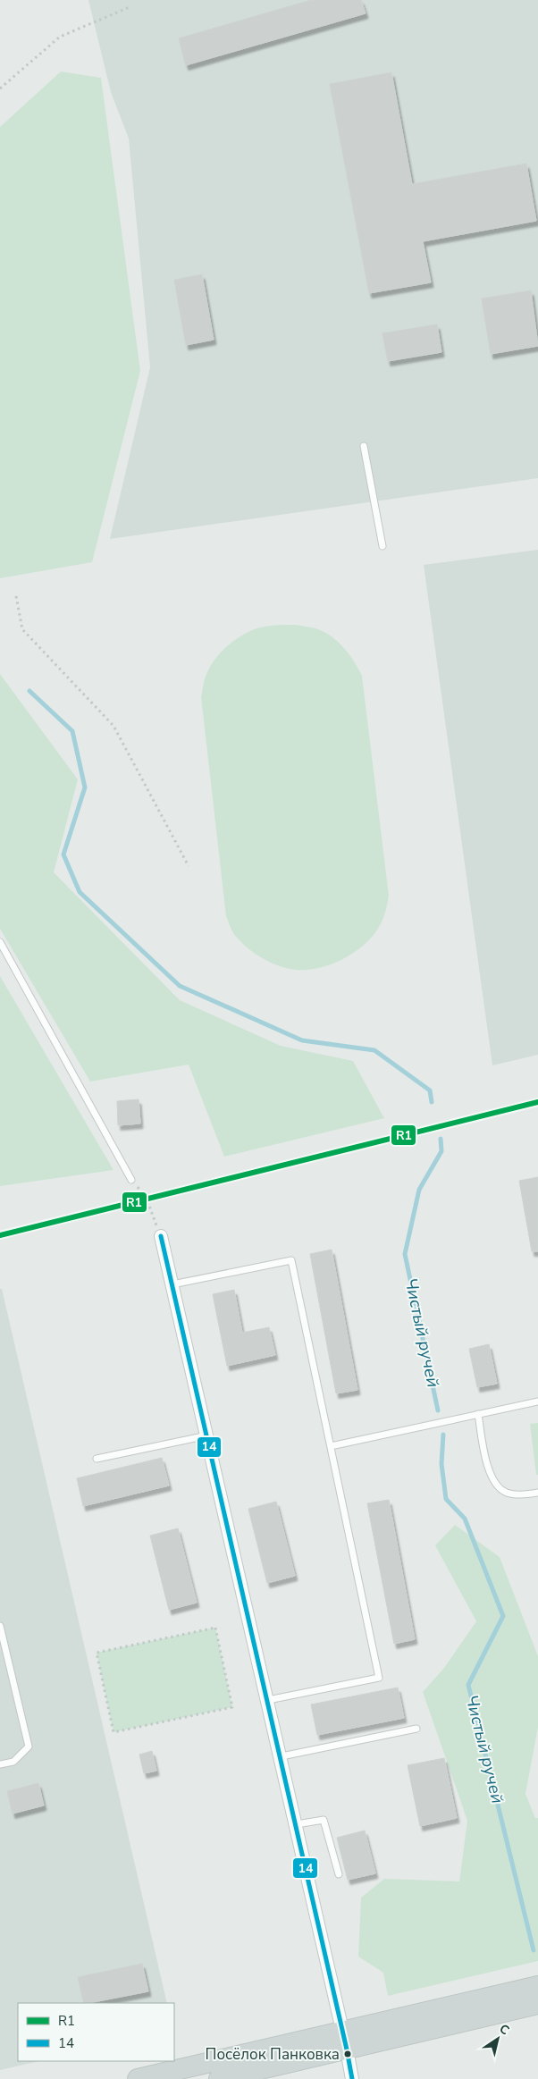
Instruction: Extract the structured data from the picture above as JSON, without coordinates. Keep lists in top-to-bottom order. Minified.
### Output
{"water":["Чистый ручей"],"places":["Посёлок Панковка"],"lines":["transit line R1","transit line 14"],"legend":["R1","14"],"north":"top right"}
